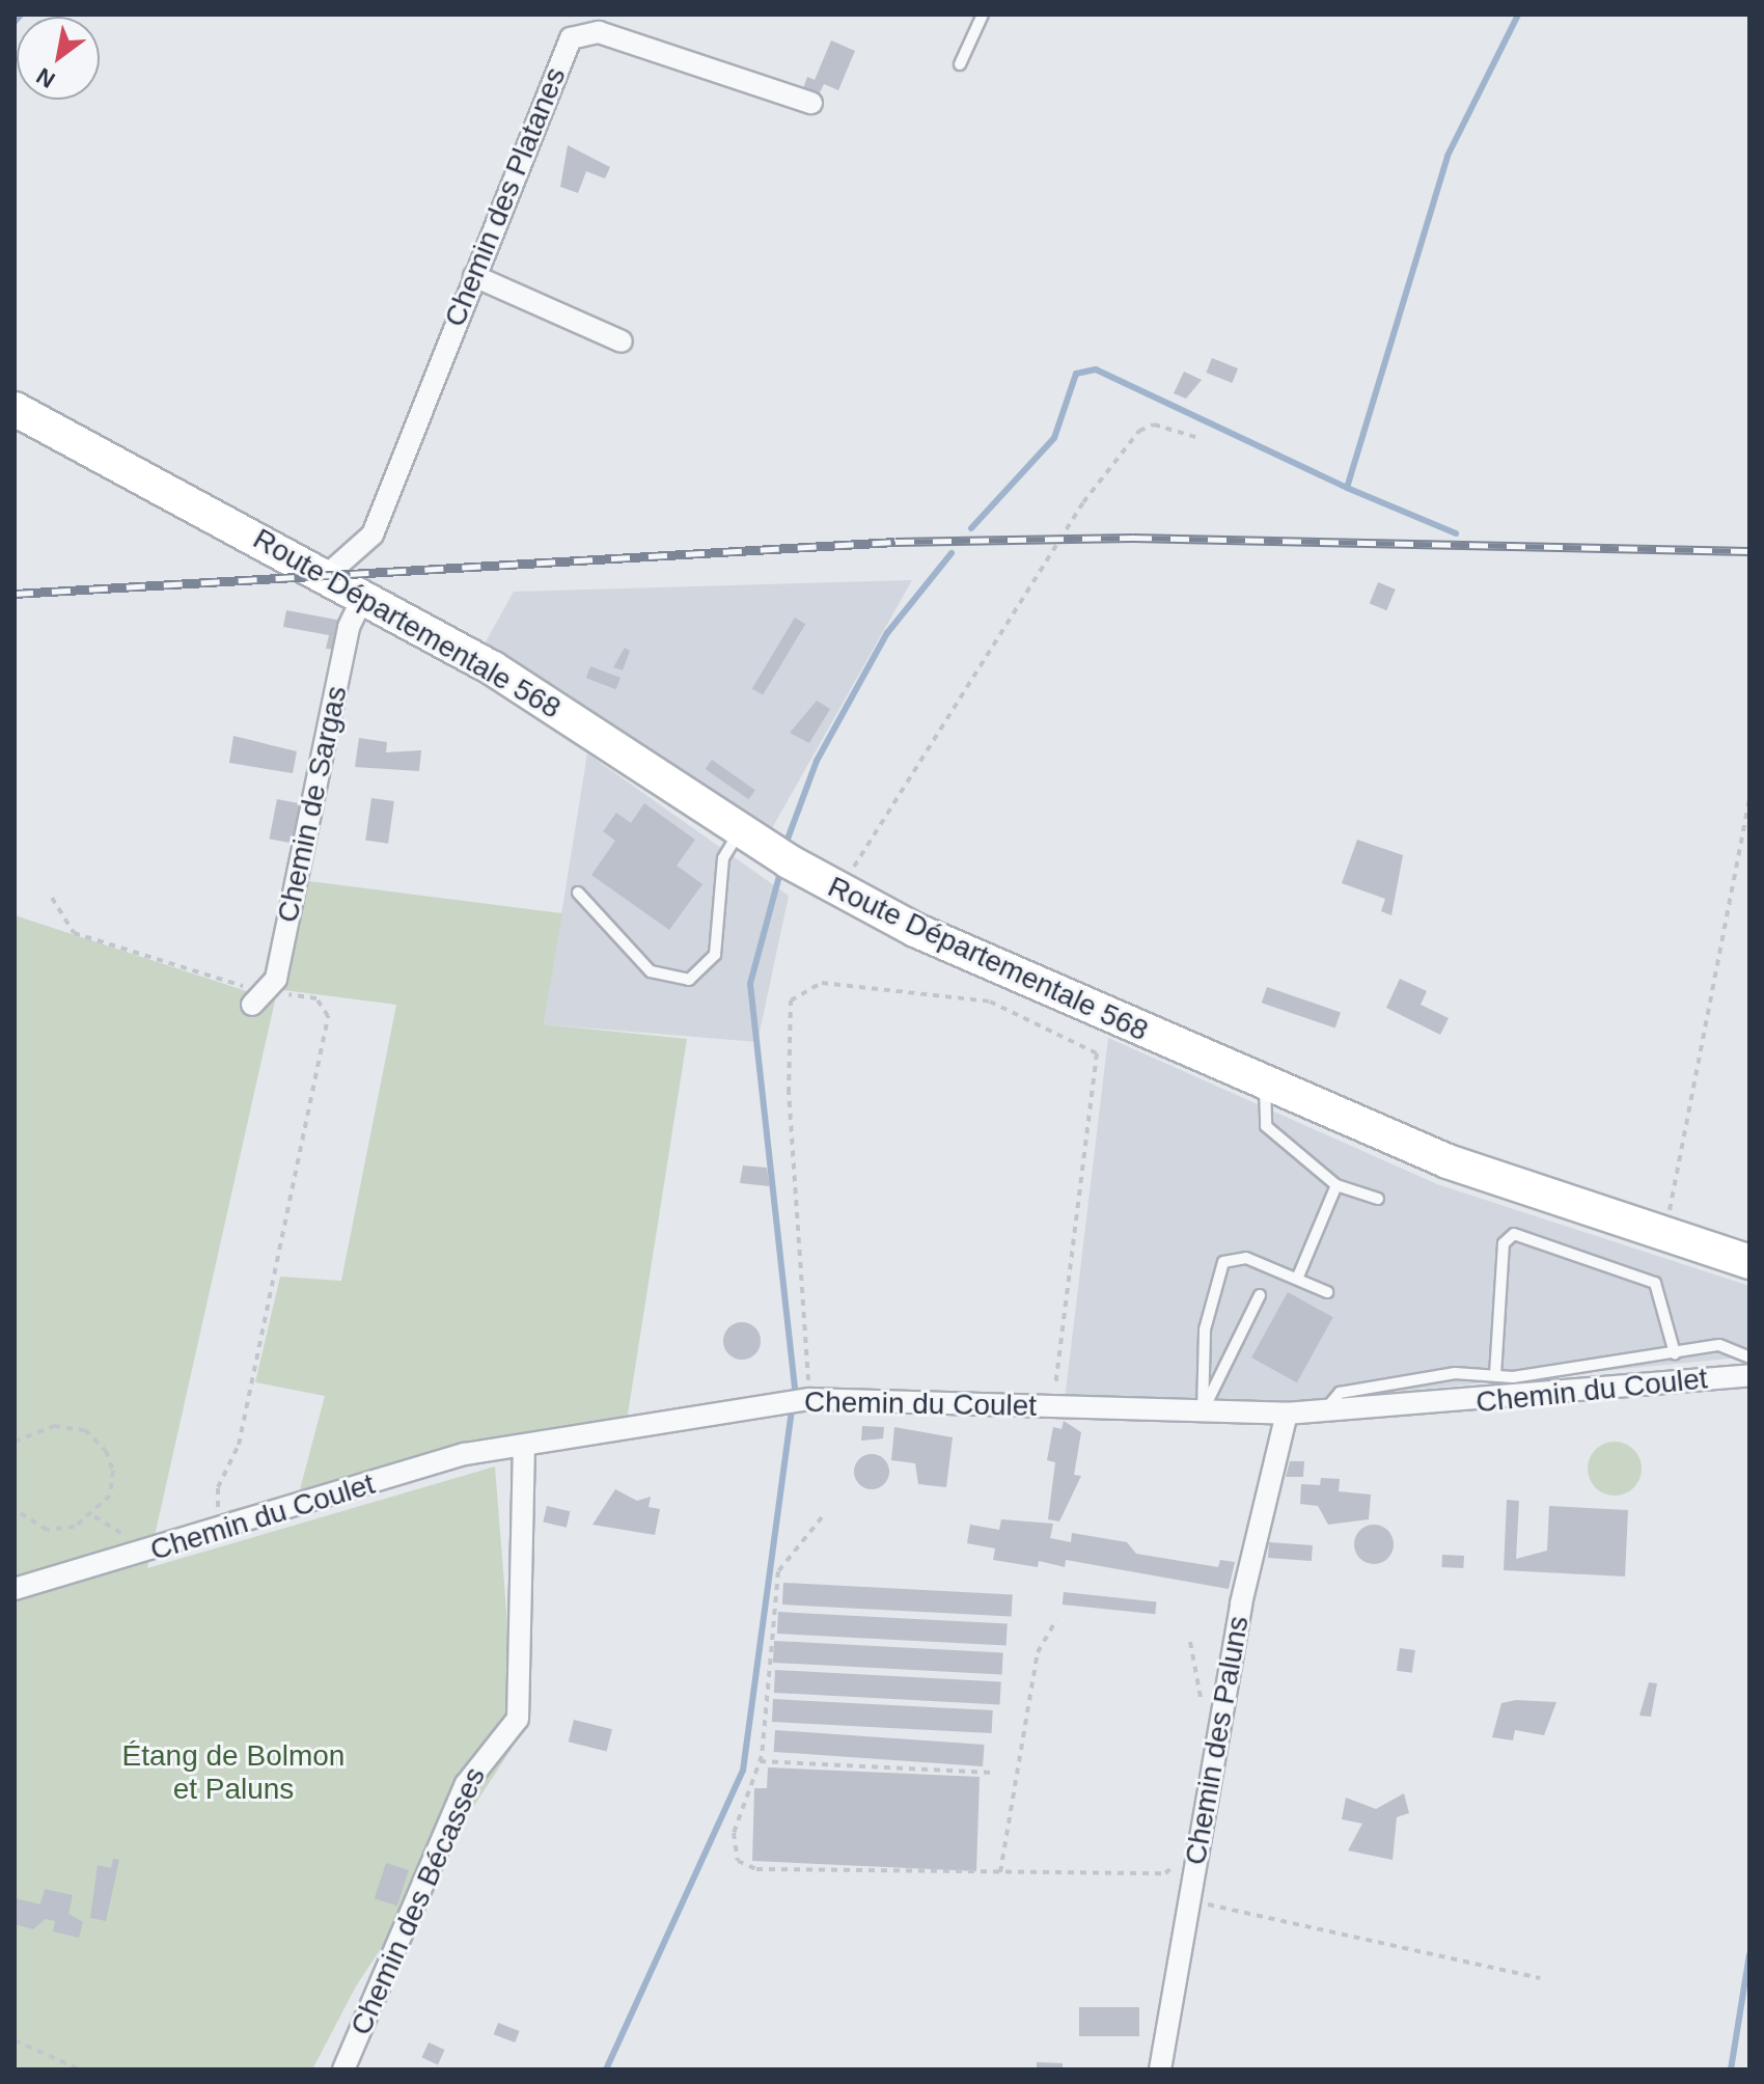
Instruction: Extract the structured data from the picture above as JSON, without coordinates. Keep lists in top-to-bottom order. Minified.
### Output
{"streets":{"main road":["Route Départementale 568"],"street":["Chemin des Platanes","Chemin de Sargas","Chemin du Coulet","Chemin des Paluns","Chemin des Bécasses"]},"crossings":[["Chemin des Platanes","Route Départementale 568"],["Route Départementale 568","Chemin de Sargas"],["Chemin du Coulet","Chemin des Paluns"],["Chemin du Coulet","Chemin des Bécasses"]],"parks":["Étang de Bolmon et Paluns"],"north":"bottom left"}
